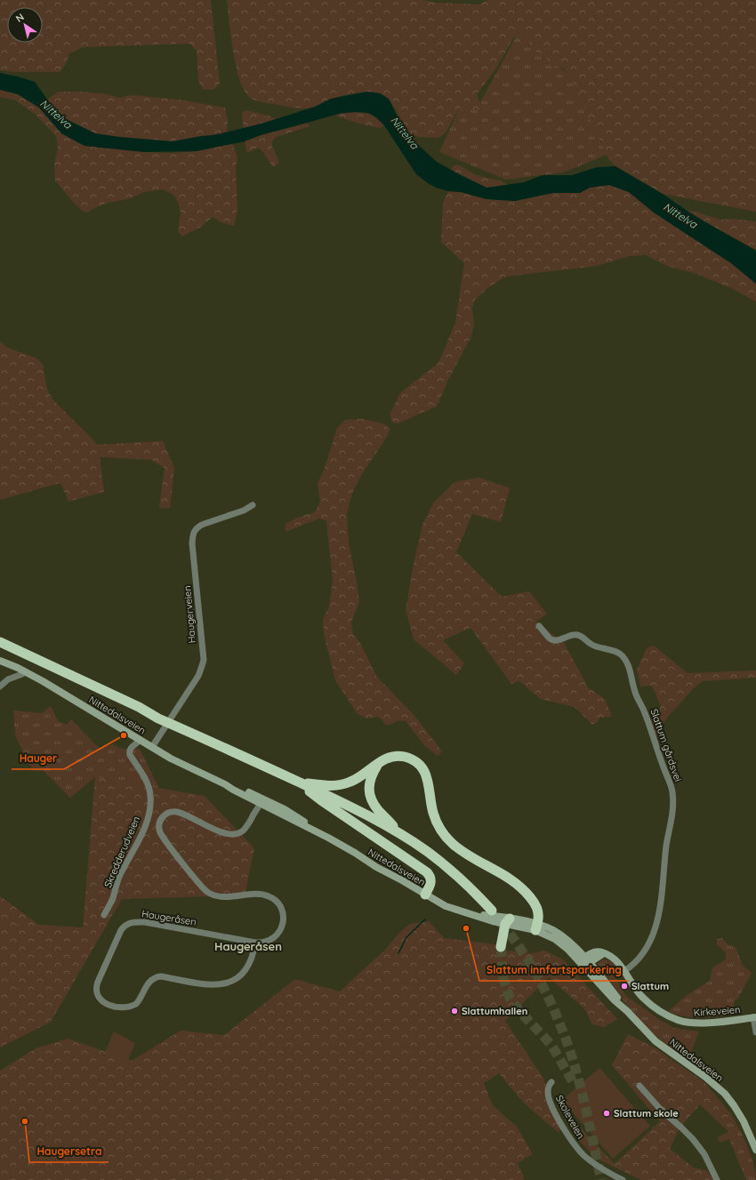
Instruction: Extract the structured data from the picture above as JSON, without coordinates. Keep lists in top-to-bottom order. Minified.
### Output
{"streets":{"main road":["Nittedalsveien","Kirkeveien"],"street":["Haugerveien","Slattum gårdsvei","Skredderudveien","Haugeråsen","Skoleveien"]},"crossings":[["Haugerveien","Nittedalsveien"],["Nittedalsveien","Skredderudveien"],["Nittedalsveien","Haugeråsen"],["Nittedalsveien","Kirkeveien"],["Slattum gårdsvei","Kirkeveien"]],"districts":["Haugeråsen"],"water":["Nittelva"],"places":["Hauger","Slattum innfartsparkering","Slattum","Slattumhallen","Slattum skole","Haugersetra"],"north":"top left"}
